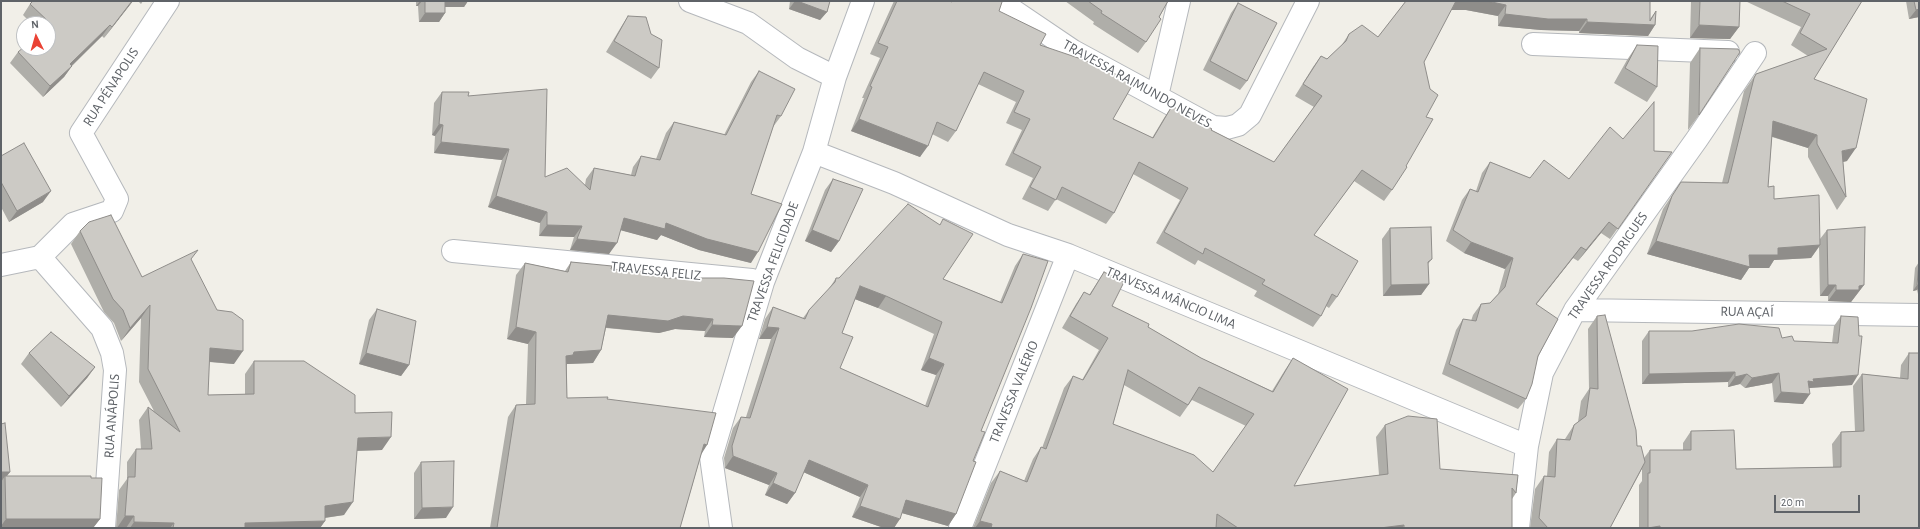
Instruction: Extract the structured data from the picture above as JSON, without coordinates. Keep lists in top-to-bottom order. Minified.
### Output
{"streets":{"street":["TRAVESSA RAIMUNDO NEVES","RUA PÉNAPOLIS","TRAVESSA FELICIDADE","TRAVESSA RODRIGUES","TRAVESSA FELIZ","TRAVESSA MÂNCIO LIMA","RUA AÇAÍ","TRAVESSA VALÉRIO","RUA ANÁPOLIS"]},"crossings":[["RUA PÉNAPOLIS","RUA ANÁPOLIS"],["TRAVESSA FELICIDADE","TRAVESSA FELIZ"],["TRAVESSA FELICIDADE","TRAVESSA MÂNCIO LIMA"],["TRAVESSA RODRIGUES","TRAVESSA MÂNCIO LIMA"],["TRAVESSA RODRIGUES","RUA AÇAÍ"],["TRAVESSA MÂNCIO LIMA","TRAVESSA VALÉRIO"]],"scale_bar":"20 m","north":"top"}
